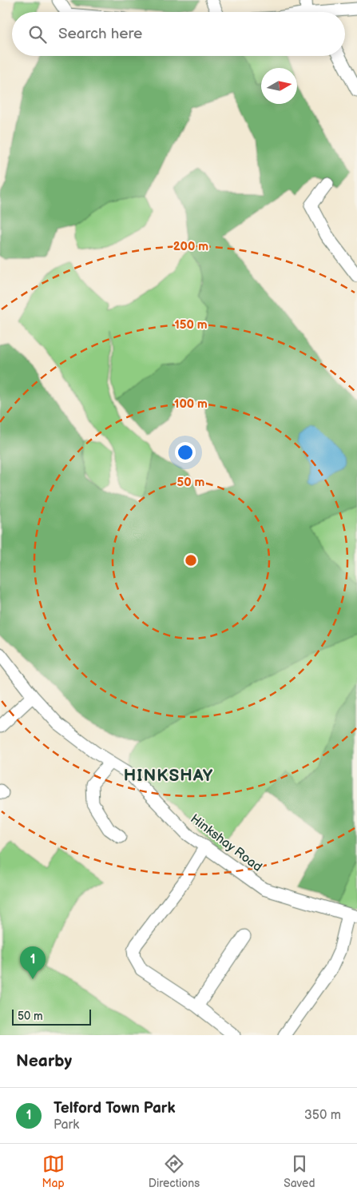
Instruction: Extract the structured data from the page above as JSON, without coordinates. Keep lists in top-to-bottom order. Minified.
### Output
{"streets":{"street":["Hinkshay Road"]},"districts":["HINKSHAY"],"scale_bar":"50 m","north":"right","page":{"search":"Search here","pins":"1","scale":"50 m","heading":"Nearby","list":[{"mark":"1","name":"Telford Town Park","note":"Park","value":"350 m"}],"nav":["Map","Directions","Saved"]},"rings":["200 m","150 m","100 m","50 m"]}
